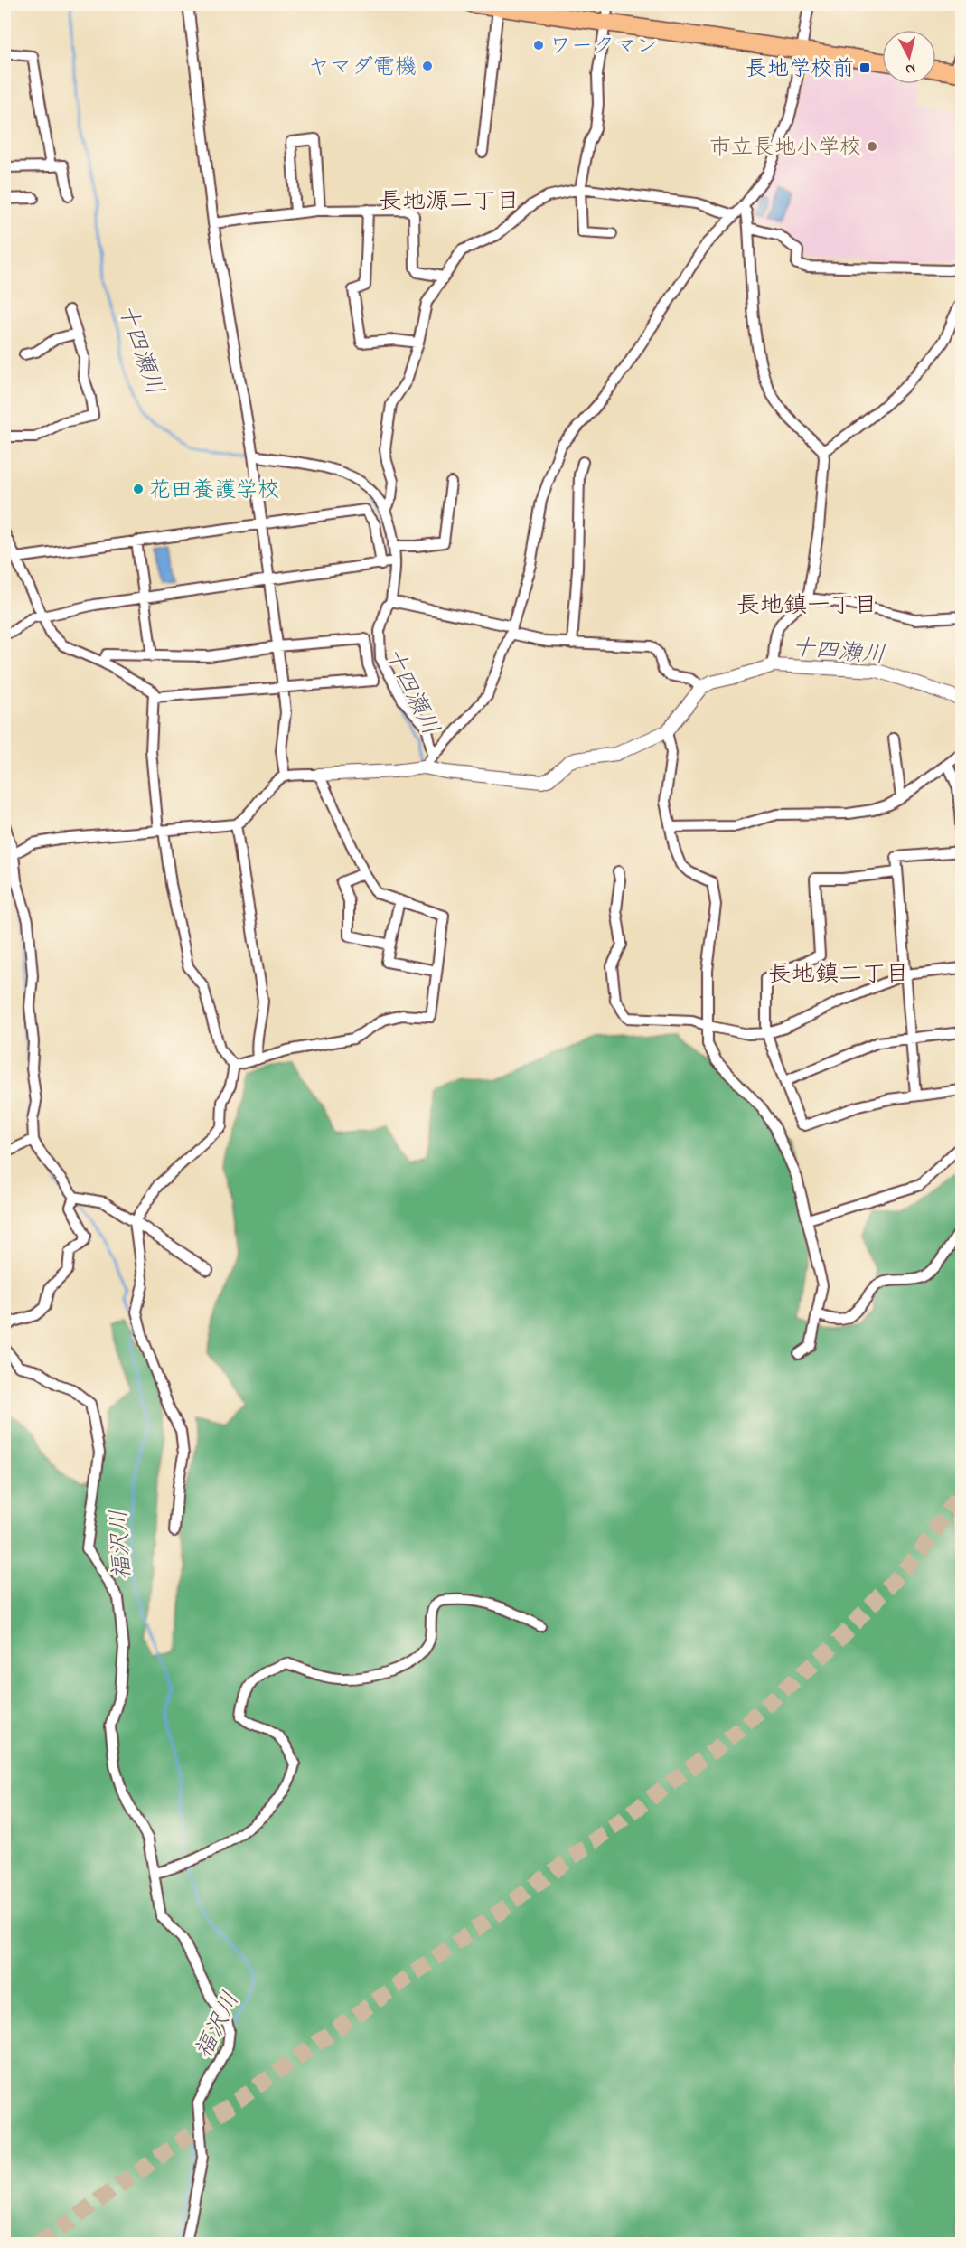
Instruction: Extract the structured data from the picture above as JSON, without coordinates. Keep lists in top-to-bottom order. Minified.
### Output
{"districts":["長地源二丁目","長地鎮一丁目","長地鎮二丁目"],"water":["十四瀬川","福沢川"],"places":{"other":["ワークマン","ヤマダ電機","市立長地小学校","花田養護学校"],"transit":["長地学校前"]},"north":"bottom"}
